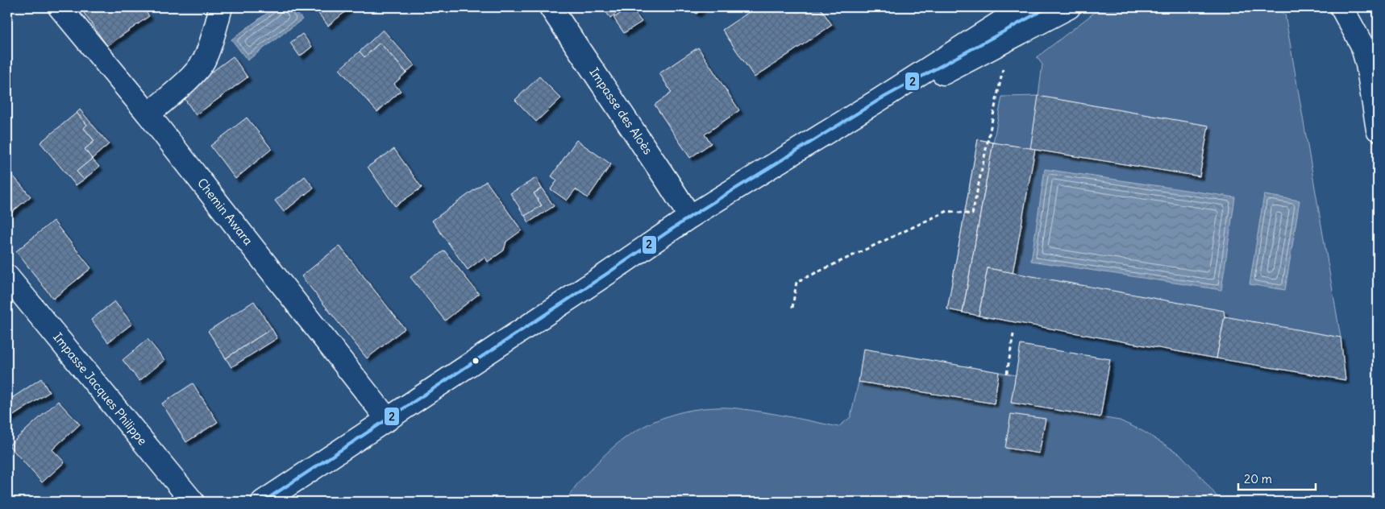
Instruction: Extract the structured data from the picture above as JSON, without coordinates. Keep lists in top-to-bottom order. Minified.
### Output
{"streets":{"main road":["Impasse des Aloès","Chemin Awara","Impasse Jacques Philippe"]},"lines":["transit line 2"],"scale_bar":"20 m"}
